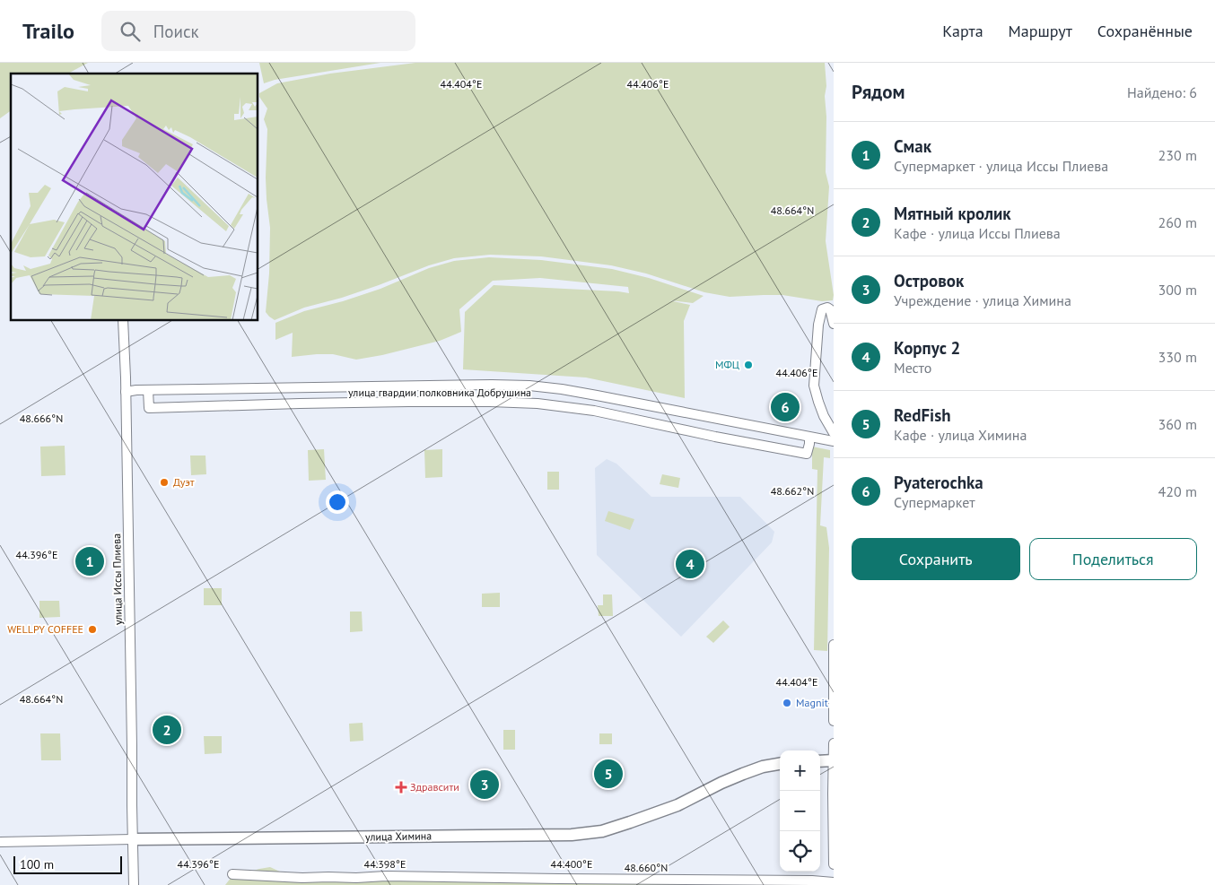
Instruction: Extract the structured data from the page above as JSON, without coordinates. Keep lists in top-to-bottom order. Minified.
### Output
{"streets":{"street":["улица гвардии полковника Добрушина","улица Иссы Плиева","улица Химина"]},"crossings":[["улица гвардии полковника Добрушина","улица Иссы Плиева"],["улица Иссы Плиева","улица Химина"]],"places":{"other":["МФЦ","Дуэт","WELLPY COFFEE","Magnit"],"health":["Здравсити"]},"scale_bar":"100 m","page":{"header":"Trailo","search":"Поиск","nav":["Карта","Маршрут","Сохранённые"],"heading":["Рядом","Найдено: 6"],"list":[{"mark":"1","name":"Смак","note":"Супермаркет · улица Иссы Плиева","value":"230 m"},{"mark":"2","name":"Мятный кролик","note":"Кафе · улица Иссы Плиева","value":"260 m"},{"mark":"3","name":"Островок","note":"Учреждение · улица Химина","value":"300 m"},{"mark":"4","name":"Корпус 2","note":"Место","value":"330 m"},{"mark":"5","name":"RedFish","note":"Кафе · улица Химина","value":"360 m"},{"mark":"6","name":"Pyaterochka","note":"Супермаркет","value":"420 m"}],"pins":["6","1","4","2","5","3"],"buttons":["Сохранить","Поделиться"],"map_buttons":["+","−"],"scale":"100 m"},"coordinates":["44.406°E","44.404°E","48.664°N","48.666°N","48.662°N","44.396°E","44.398°E","44.400°E","48.660°N"]}
